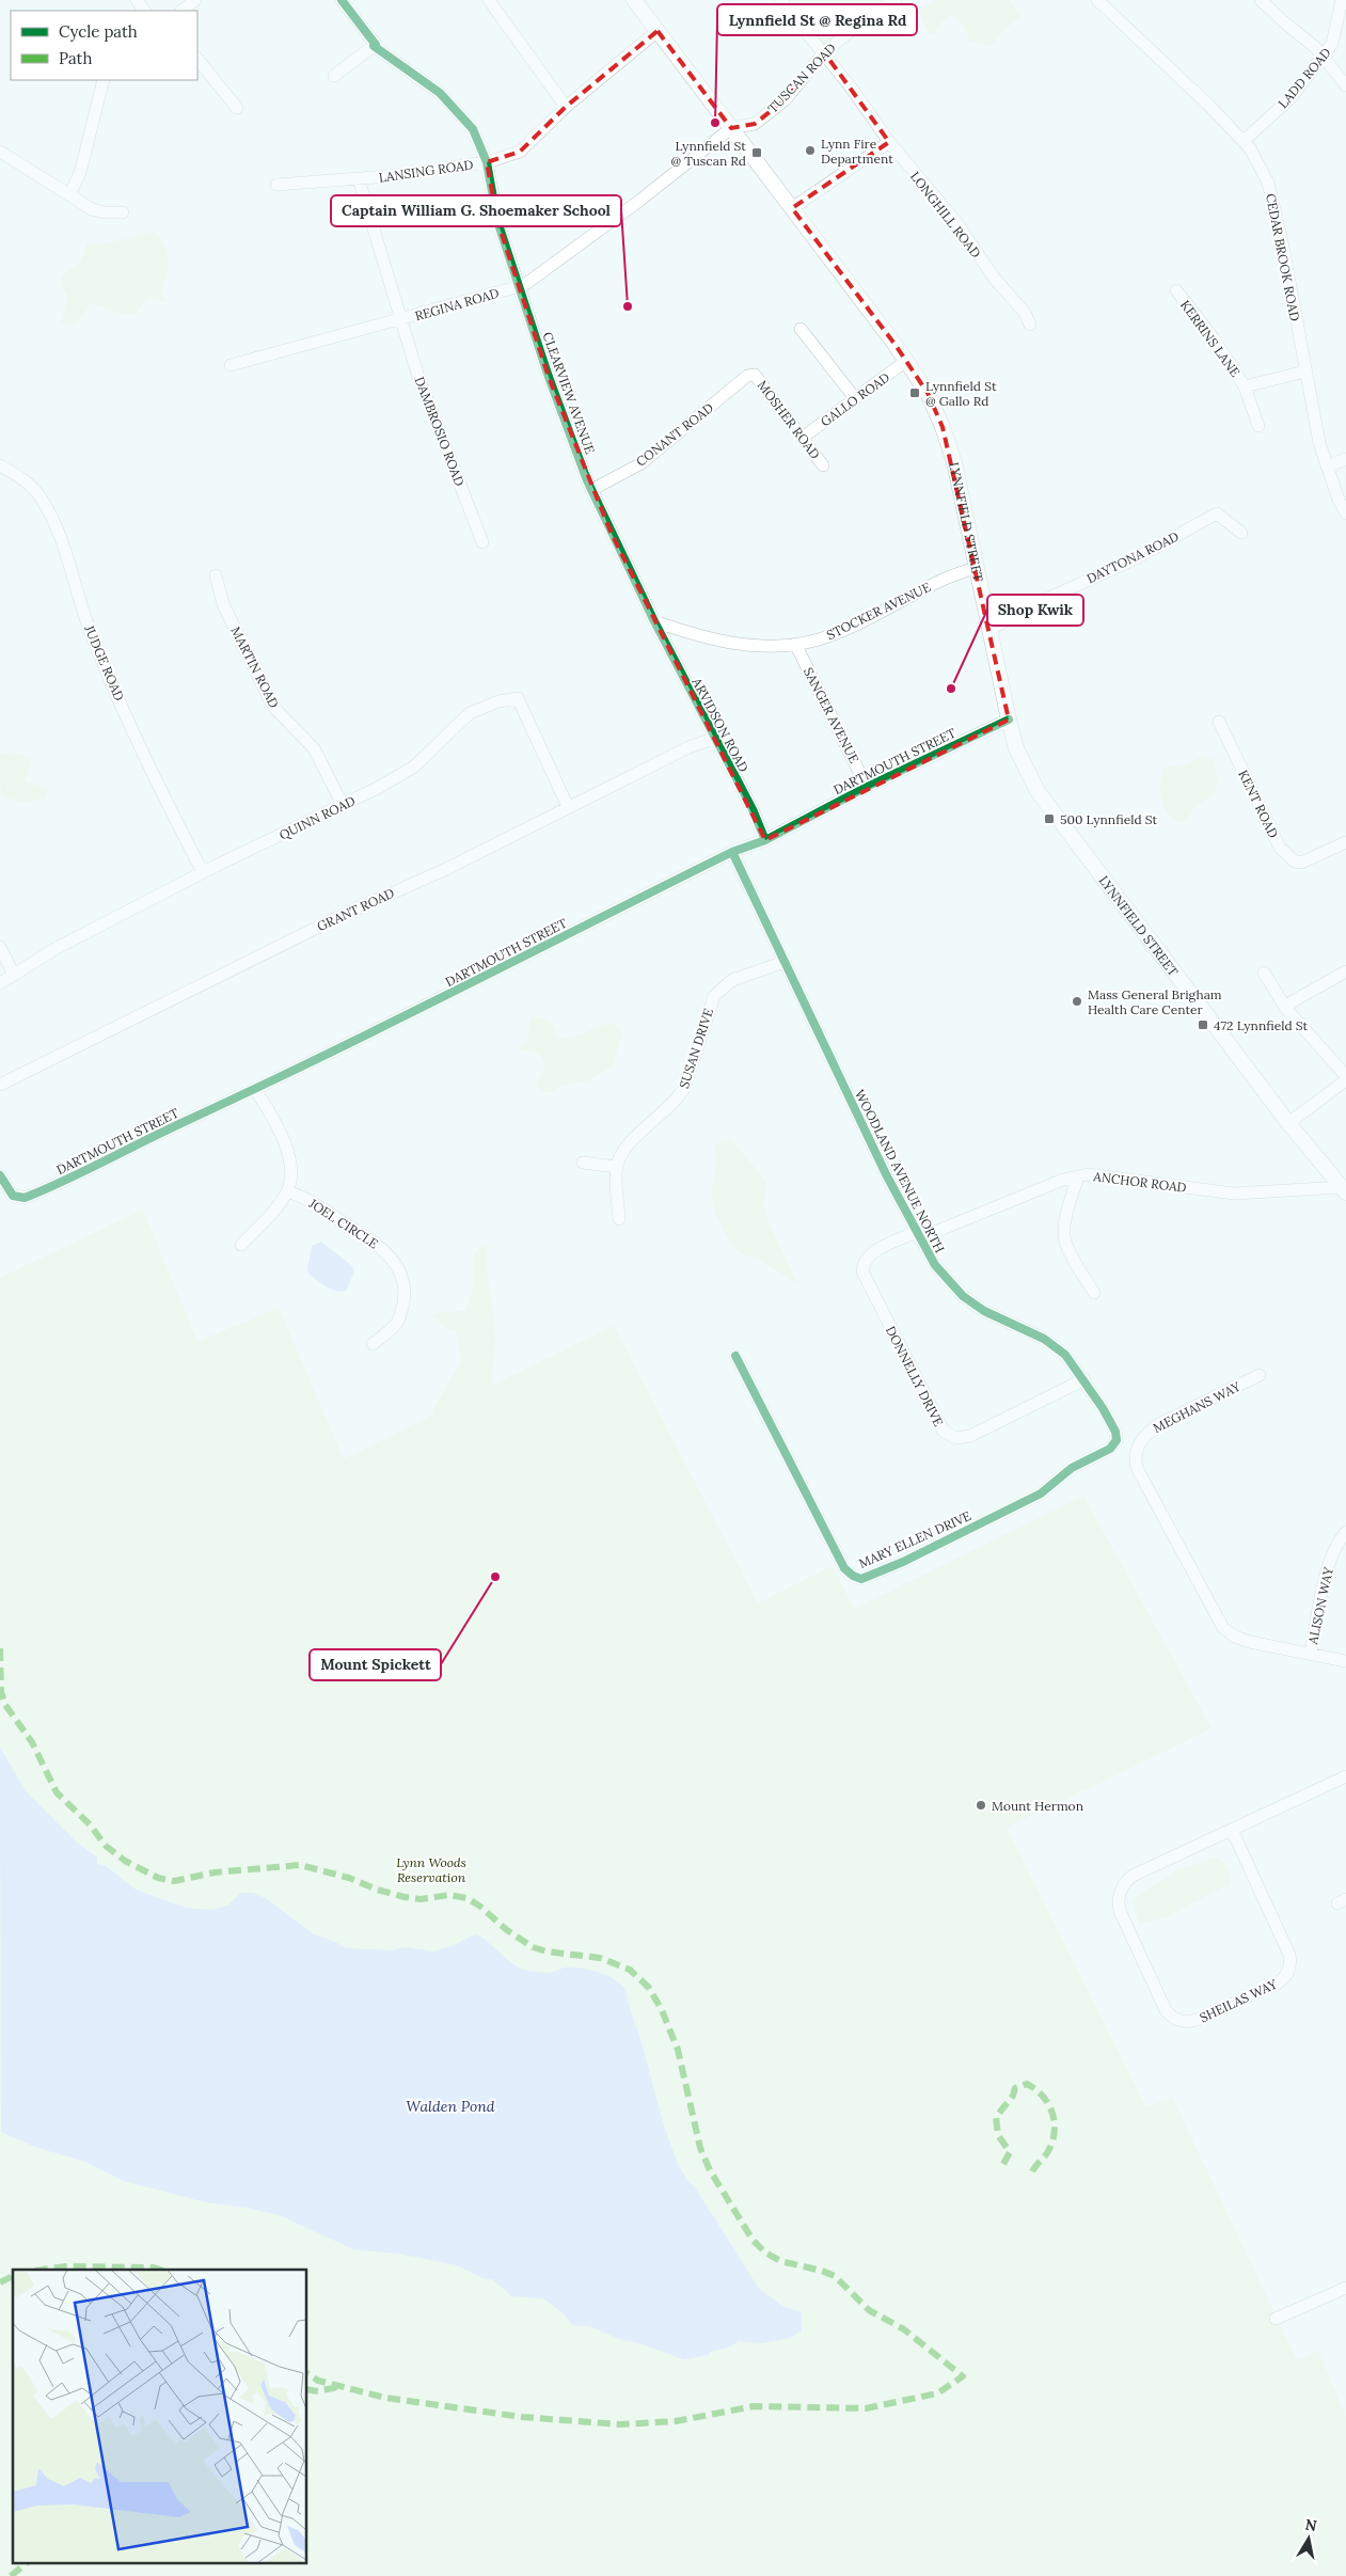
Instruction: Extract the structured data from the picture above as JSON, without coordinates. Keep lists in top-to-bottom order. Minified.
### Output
{"streets":{"main road":["LYNNFIELD STREET"],"street":["TUSCAN ROAD","LADD ROAD","LANSING ROAD","LONGHILL ROAD","CEDAR BROOK ROAD","REGINA ROAD","KERRINS LANE","CLEARVIEW AVENUE","GALLO ROAD","MOSHER ROAD","DAMBROSIO ROAD","CONANT ROAD","DAYTONA ROAD","STOCKER AVENUE","JUDGE ROAD","MARTIN ROAD","SANGER AVENUE","ARVIDSON ROAD","DARTMOUTH STREET","KENT ROAD","QUINN ROAD","GRANT ROAD","SUSAN DRIVE","WOODLAND AVENUE NORTH","ANCHOR ROAD","JOEL CIRCLE","DONNELLY DRIVE","MEGHANS WAY","MARY ELLEN DRIVE","ALISON WAY","SHEILAS WAY"]},"crossings":[["TUSCAN ROAD","LONGHILL ROAD"],["TUSCAN ROAD","REGINA ROAD"],["TUSCAN ROAD","LYNNFIELD STREET"],["LADD ROAD","CEDAR BROOK ROAD"],["LANSING ROAD","CLEARVIEW AVENUE"],["LANSING ROAD","DAMBROSIO ROAD"],["LANSING ROAD","LYNNFIELD STREET"],["REGINA ROAD","CLEARVIEW AVENUE"],["REGINA ROAD","DAMBROSIO ROAD"],["REGINA ROAD","LYNNFIELD STREET"],["CLEARVIEW AVENUE","CONANT ROAD"],["CLEARVIEW AVENUE","STOCKER AVENUE"],["CLEARVIEW AVENUE","ARVIDSON ROAD"],["GALLO ROAD","MOSHER ROAD"],["GALLO ROAD","LYNNFIELD STREET"],["MOSHER ROAD","CONANT ROAD"],["LYNNFIELD STREET","DAYTONA ROAD"],["LYNNFIELD STREET","STOCKER AVENUE"],["LYNNFIELD STREET","DARTMOUTH STREET"],["LYNNFIELD STREET","ANCHOR ROAD"],["STOCKER AVENUE","SANGER AVENUE"],["STOCKER AVENUE","ARVIDSON ROAD"],["JUDGE ROAD","QUINN ROAD"],["MARTIN ROAD","QUINN ROAD"],["SANGER AVENUE","DARTMOUTH STREET"],["ARVIDSON ROAD","DARTMOUTH STREET"],["ARVIDSON ROAD","GRANT ROAD"],["DARTMOUTH STREET","WOODLAND AVENUE NORTH"],["QUINN ROAD","GRANT ROAD"],["SUSAN DRIVE","WOODLAND AVENUE NORTH"],["WOODLAND AVENUE NORTH","ANCHOR ROAD"],["WOODLAND AVENUE NORTH","DONNELLY DRIVE"],["WOODLAND AVENUE NORTH","MARY ELLEN DRIVE"],["ANCHOR ROAD","DONNELLY DRIVE"],["MEGHANS WAY","ALISON WAY"]],"water":["Walden Pond"],"parks":["Lynn Woods Reservation"],"places":{"other":["Lynnfield St @ Regina Rd","Lynn Fire Department","Captain William G. Shoemaker School","Shop Kwik","Mass General Brigham Health Care Center","Mount Spickett","Mount Hermon"],"transit":["Lynnfield St @ Tuscan Rd","Lynnfield St @ Gallo Rd","500 Lynnfield St","472 Lynnfield St"]},"legend":["Cycle path","Path"],"north":"top"}
